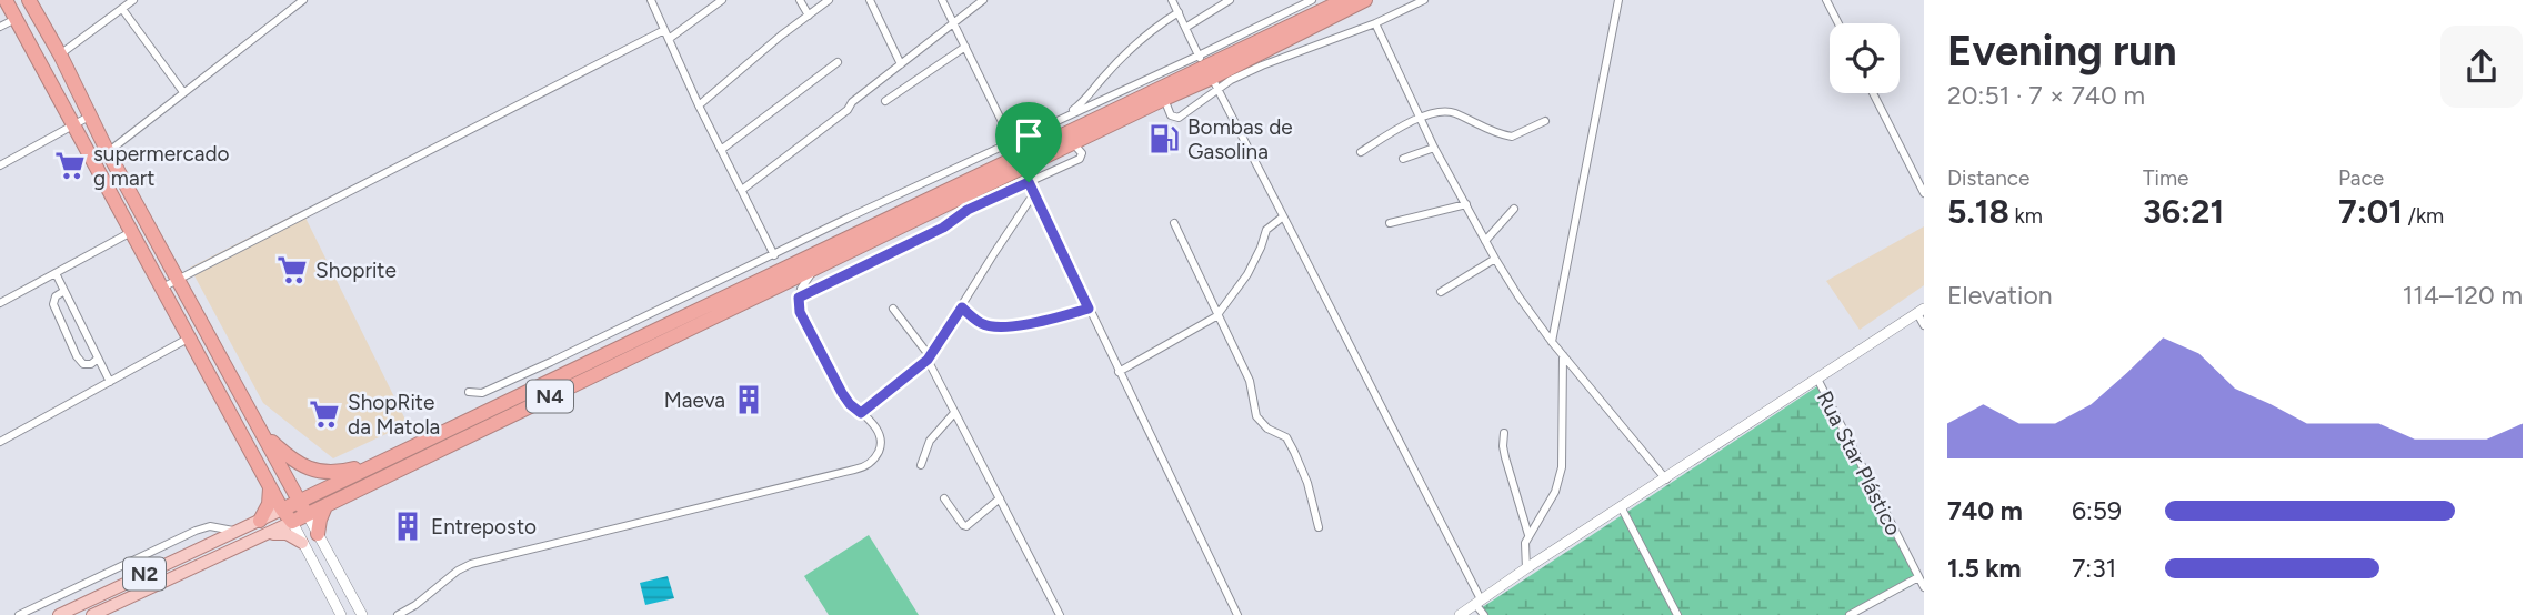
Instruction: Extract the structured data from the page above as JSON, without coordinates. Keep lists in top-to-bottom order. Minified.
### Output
{"streets":{"highway":["N4"],"main road":["N2"],"street":["Rua Star Plástico"]},"crossings":[["N4","N2"]],"places":{"fuel station":["Bombas de Gasolina"],"supermarket":["supermercado g mart","Shoprite","ShopRite da Matola"],"building":["Maeva","Entreposto"]},"page":{"heading":["Evening run","20:51 · 7 × 740 m"],"stats":[["Distance","5.18 km"],["Time","36:21"],["Pace","7:01 /km"]],"chart":["Elevation","114–120 m"],"list":[{"name":"740 m","note":"6:59"},{"name":"1.5 km","note":"7:31"}]}}
